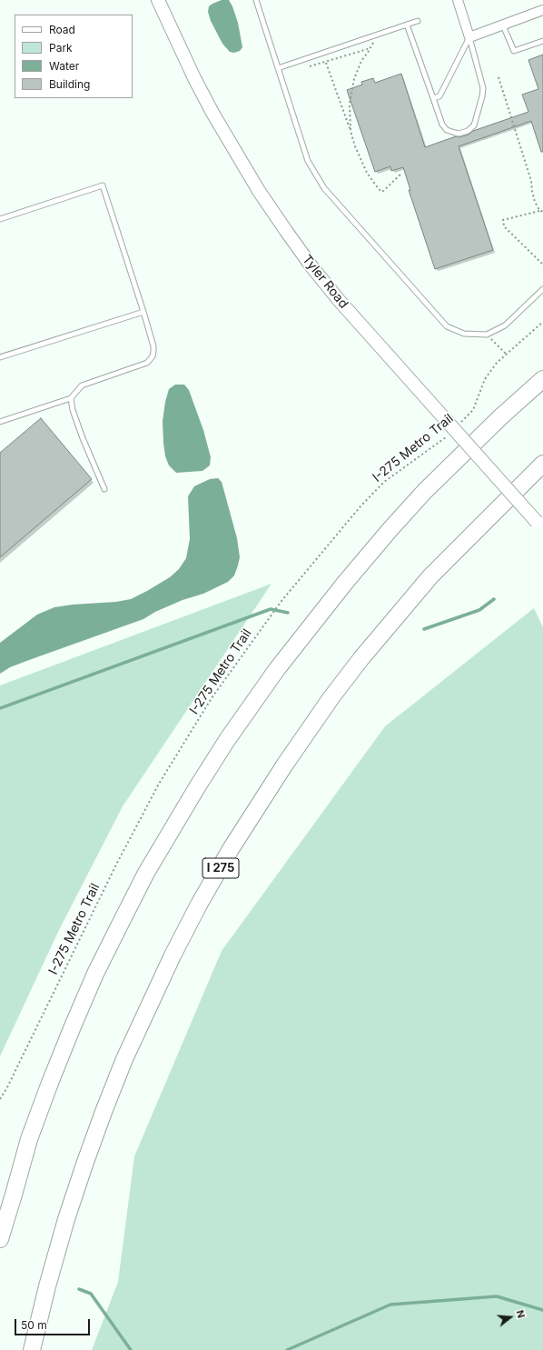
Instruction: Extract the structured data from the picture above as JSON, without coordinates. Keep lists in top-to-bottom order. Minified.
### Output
{"streets":{"highway":["I 275"],"street":["Tyler Road"],"path":["I-275 Metro Trail"]},"legend":["Road","Park","Water","Building"],"scale_bar":"50 m","north":"right"}
